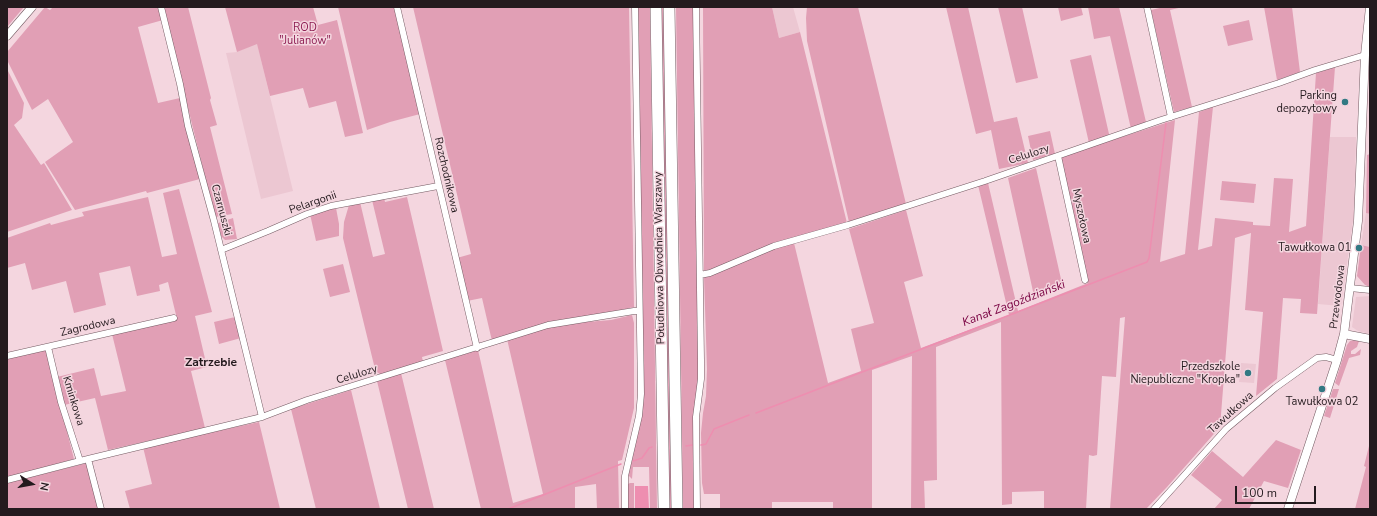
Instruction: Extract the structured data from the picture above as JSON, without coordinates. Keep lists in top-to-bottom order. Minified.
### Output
{"streets":{"highway":["Południowa Obwodnica Warszawy"],"street":["Celulozy","Rozchodnikowa","Pelargonii","Czarnuszki","Myszołowa","Przewodowa","Zagrodowa","Kminkowa","Tawułkowa"]},"crossings":[["Celulozy","Rozchodnikowa"],["Celulozy","Czarnuszki"],["Celulozy","Myszołowa"],["Celulozy","Przewodowa"],["Celulozy","Kminkowa"],["Rozchodnikowa","Pelargonii"],["Pelargonii","Czarnuszki"],["Przewodowa","Tawułkowa"],["Zagrodowa","Kminkowa"]],"districts":["Zatrzebie"],"water":["Kanał Zagoździański"],"parks":["ROD \"Julianów\""],"places":["Parking depozytowy","Tawułkowa 01","Przedszkole Niepubliczne \"Kropka\"","Tawułkowa 02"],"scale_bar":"100 m","north":"right"}
